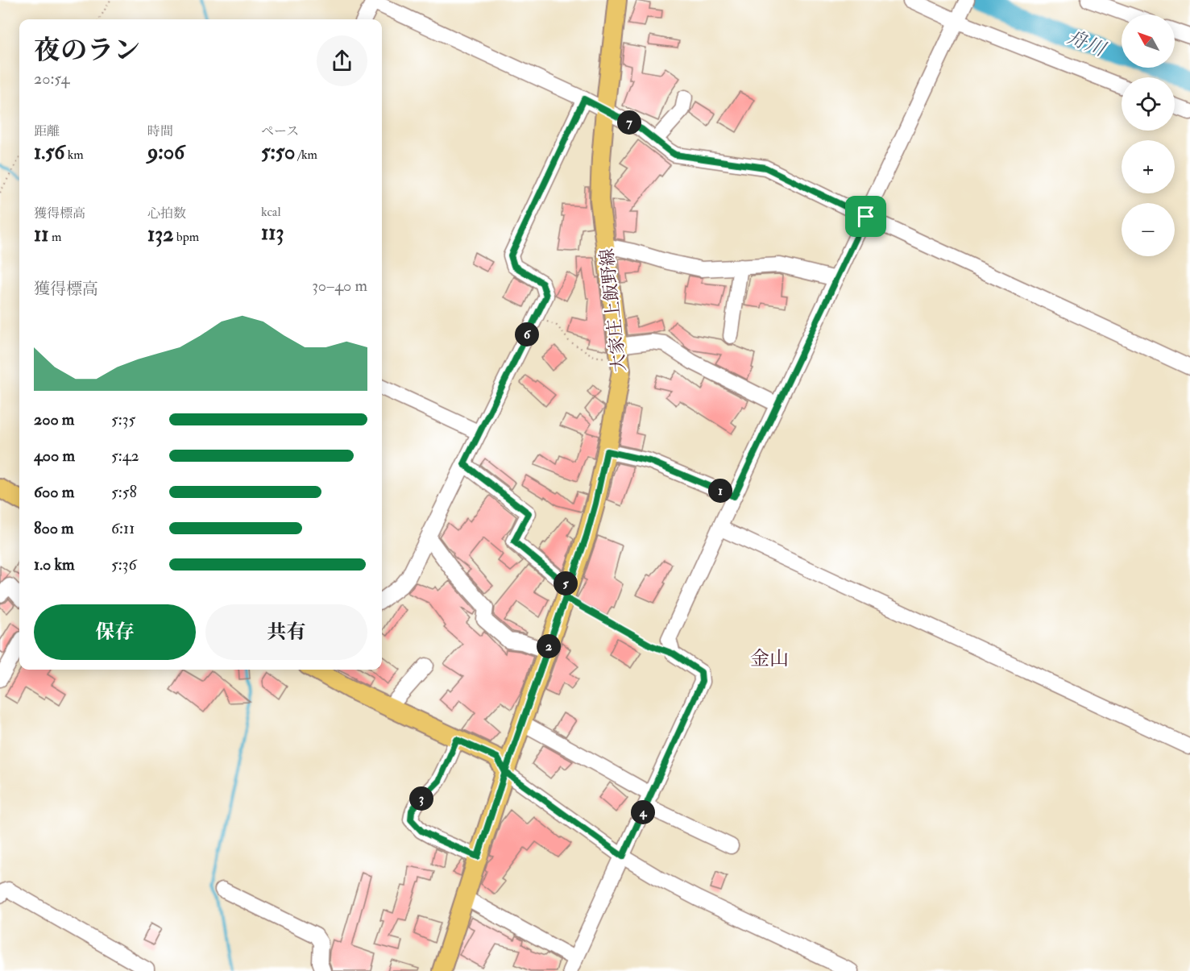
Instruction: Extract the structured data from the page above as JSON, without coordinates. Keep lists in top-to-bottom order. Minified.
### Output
{"streets":{"main road":["大家庄上飯野線"]},"districts":["金山"],"water":["舟川"],"north":"top left","page":{"map_buttons":["+","−"],"heading":["夜のラン","20:54"],"stats":[["距離","1.56 km"],["時間","9:06"],["ペース","5:50 /km"],["獲得標高","11 m"],["心拍数","132 bpm"],["kcal","113"]],"pins":["7","6","1","5","2","3","4"],"chart":["獲得標高","30–40 m"],"list":[{"name":"200 m","note":"5:35"},{"name":"400 m","note":"5:42"},{"name":"600 m","note":"5:58"},{"name":"800 m","note":"6:11"},{"name":"1.0 km","note":"5:36"}],"buttons":["保存","共有"]}}
